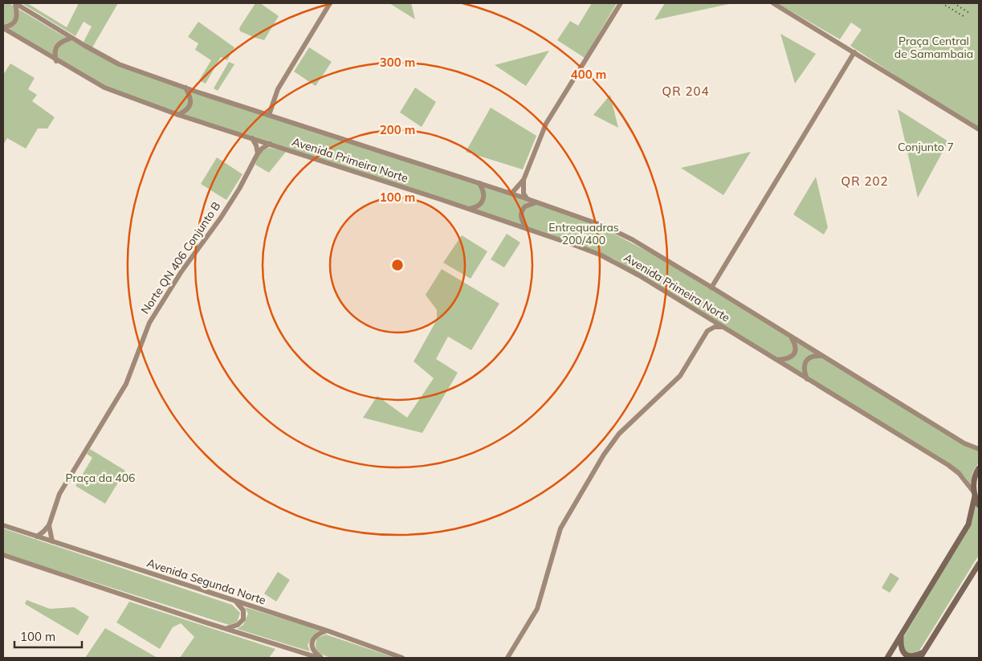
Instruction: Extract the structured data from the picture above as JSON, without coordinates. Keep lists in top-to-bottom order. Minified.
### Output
{"streets":{"main road":["Avenida Primeira Norte","Norte QN 406 Conjunto B","Avenida Segunda Norte"]},"crossings":[["Avenida Primeira Norte","Norte QN 406 Conjunto B"],["Norte QN 406 Conjunto B","Avenida Segunda Norte"]],"districts":["QR 204","QR 202"],"parks":["Praça Central de Samambaia","Conjunto 7","Entrequadras 200/400","Praça da 406"],"scale_bar":"100 m","rings":["300 m","400 m","200 m","100 m"]}
